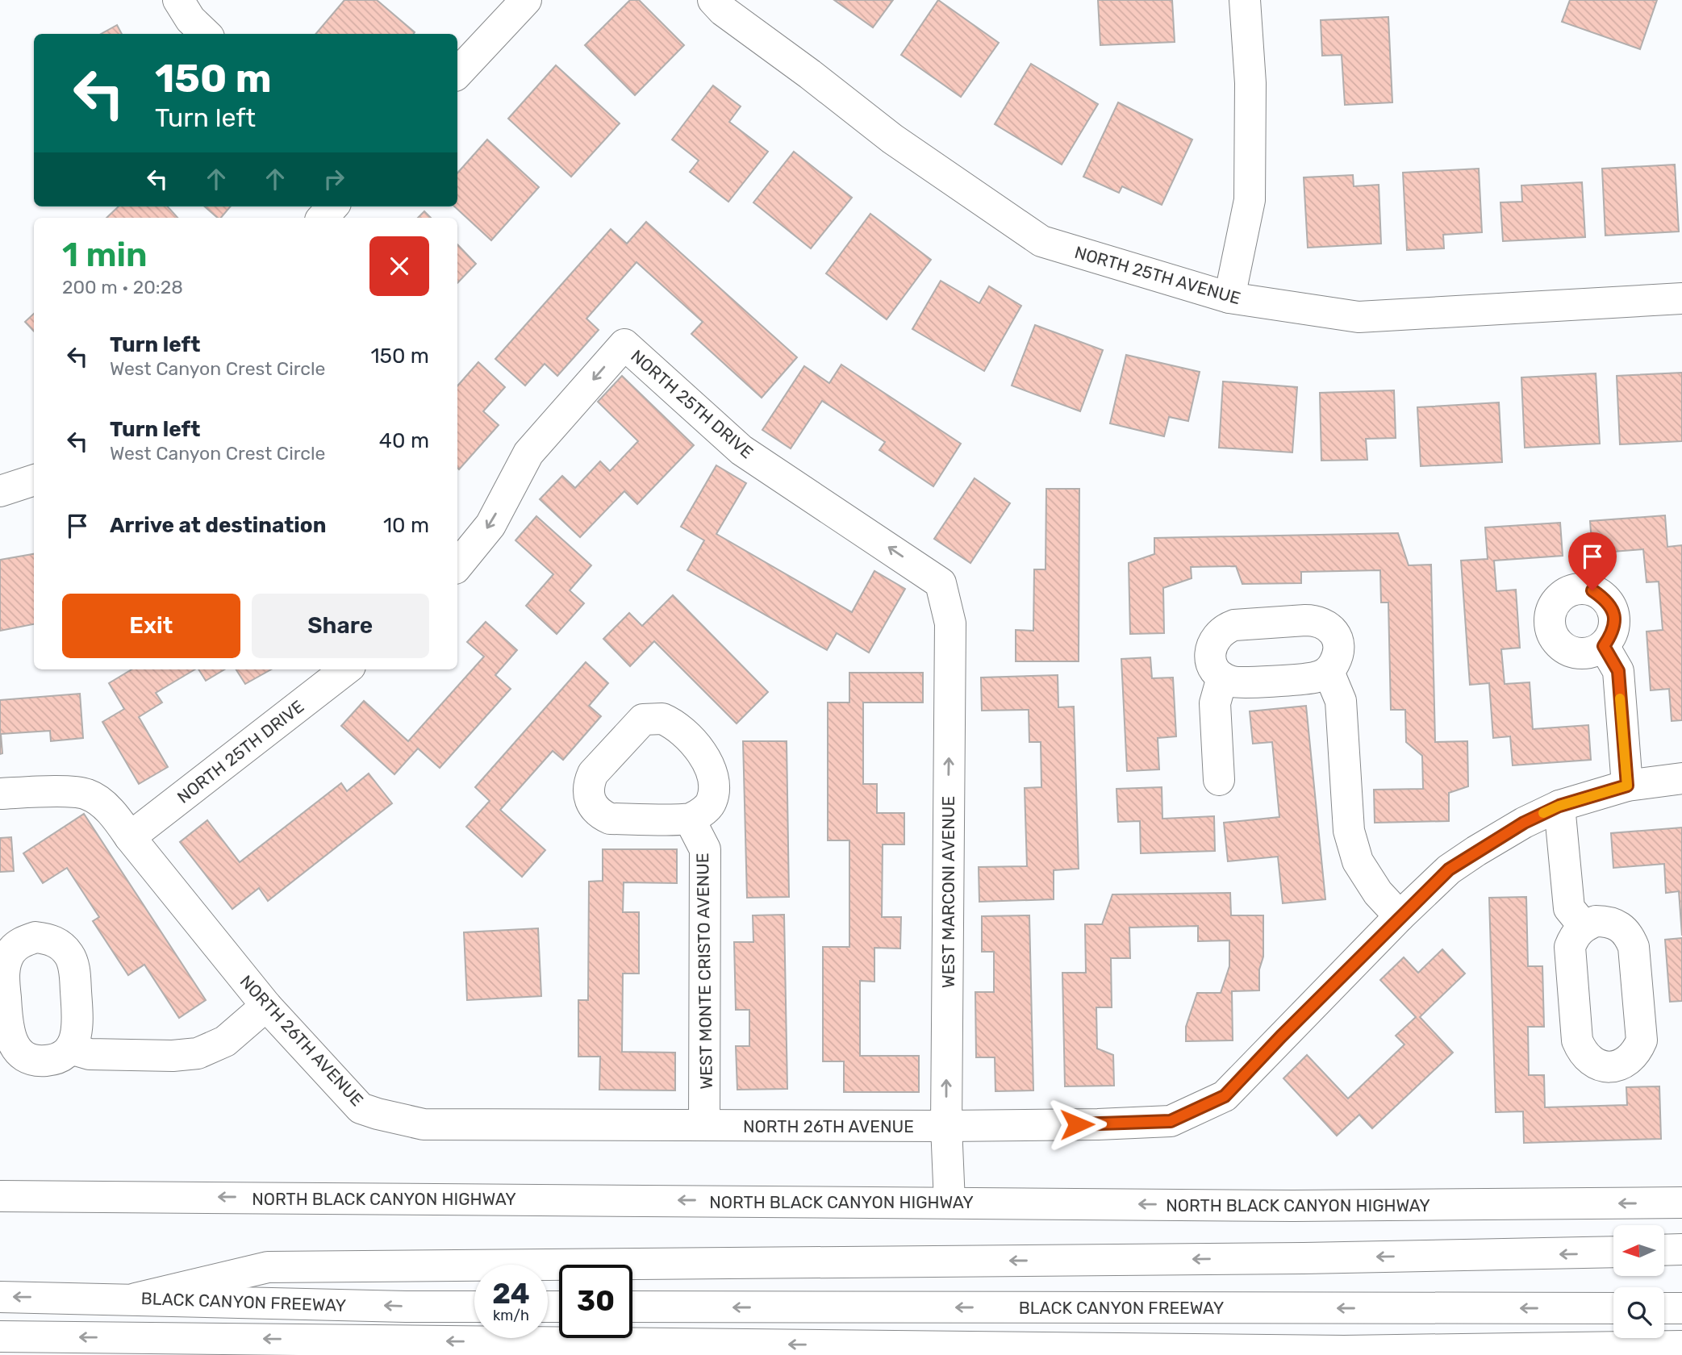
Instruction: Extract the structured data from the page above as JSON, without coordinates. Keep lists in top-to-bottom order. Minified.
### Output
{"streets":{"main road":["NORTH 25TH AVENUE","NORTH 25TH DRIVE","WEST MARCONI AVENUE","WEST MONTE CRISTO AVENUE","NORTH 26TH AVENUE","NORTH BLACK CANYON HIGHWAY","BLACK CANYON FREEWAY"]},"crossings":[["NORTH 25TH DRIVE","WEST MARCONI AVENUE"],["NORTH 25TH DRIVE","NORTH 26TH AVENUE"],["WEST MARCONI AVENUE","NORTH 26TH AVENUE"],["WEST MARCONI AVENUE","NORTH BLACK CANYON HIGHWAY"],["WEST MONTE CRISTO AVENUE","NORTH 26TH AVENUE"]],"one_way":["WEST MARCONI AVENUE"],"north":"left","page":{"turn":["150 m","Turn left"],"heading":["1 min","200 m · 20:28"],"list":[{"name":"Turn left","note":"West Canyon Crest Circle","value":"150 m"},{"name":"Turn left","note":"West Canyon Crest Circle","value":"40 m"},{"name":"Arrive at destination","value":"10 m"}],"buttons":["Exit","Share"],"speed":"24 km/h","limit":"30"}}
